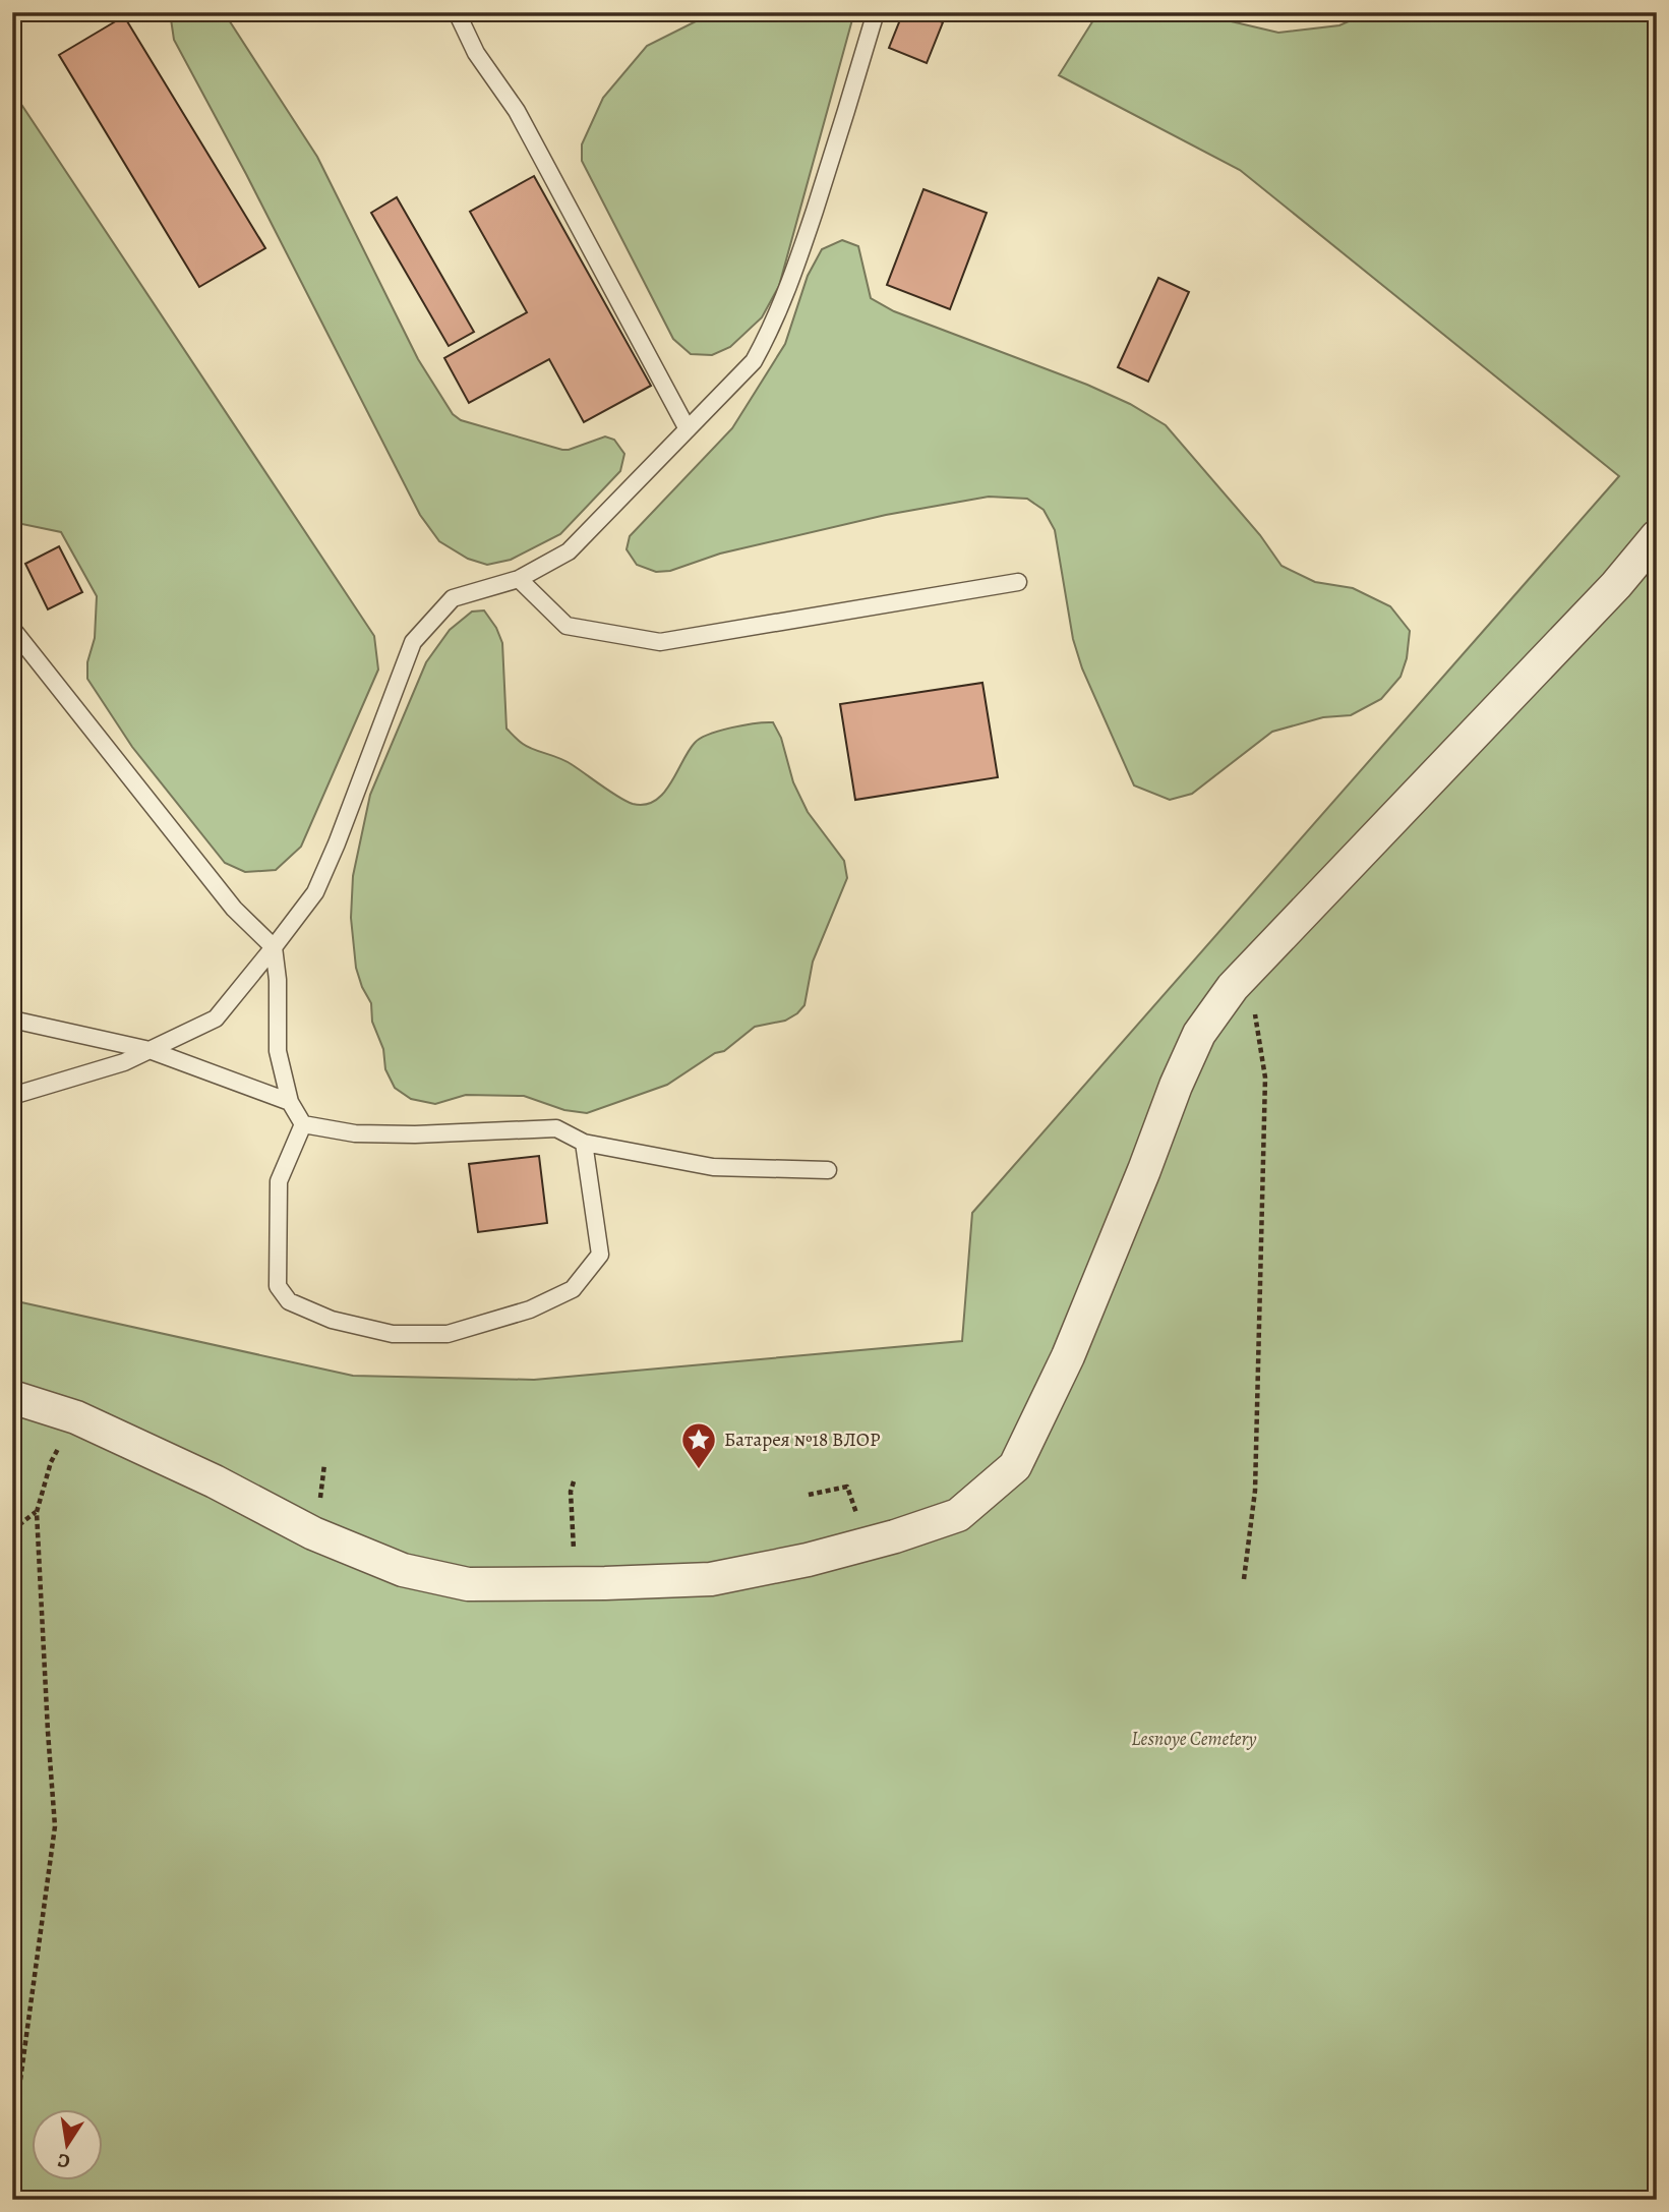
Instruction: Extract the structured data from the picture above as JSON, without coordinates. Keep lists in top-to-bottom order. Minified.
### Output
{"parks":["Lesnoye Cemetery"],"places":{"place":["Батарея №18 ВЛОР"]},"north":"bottom"}
